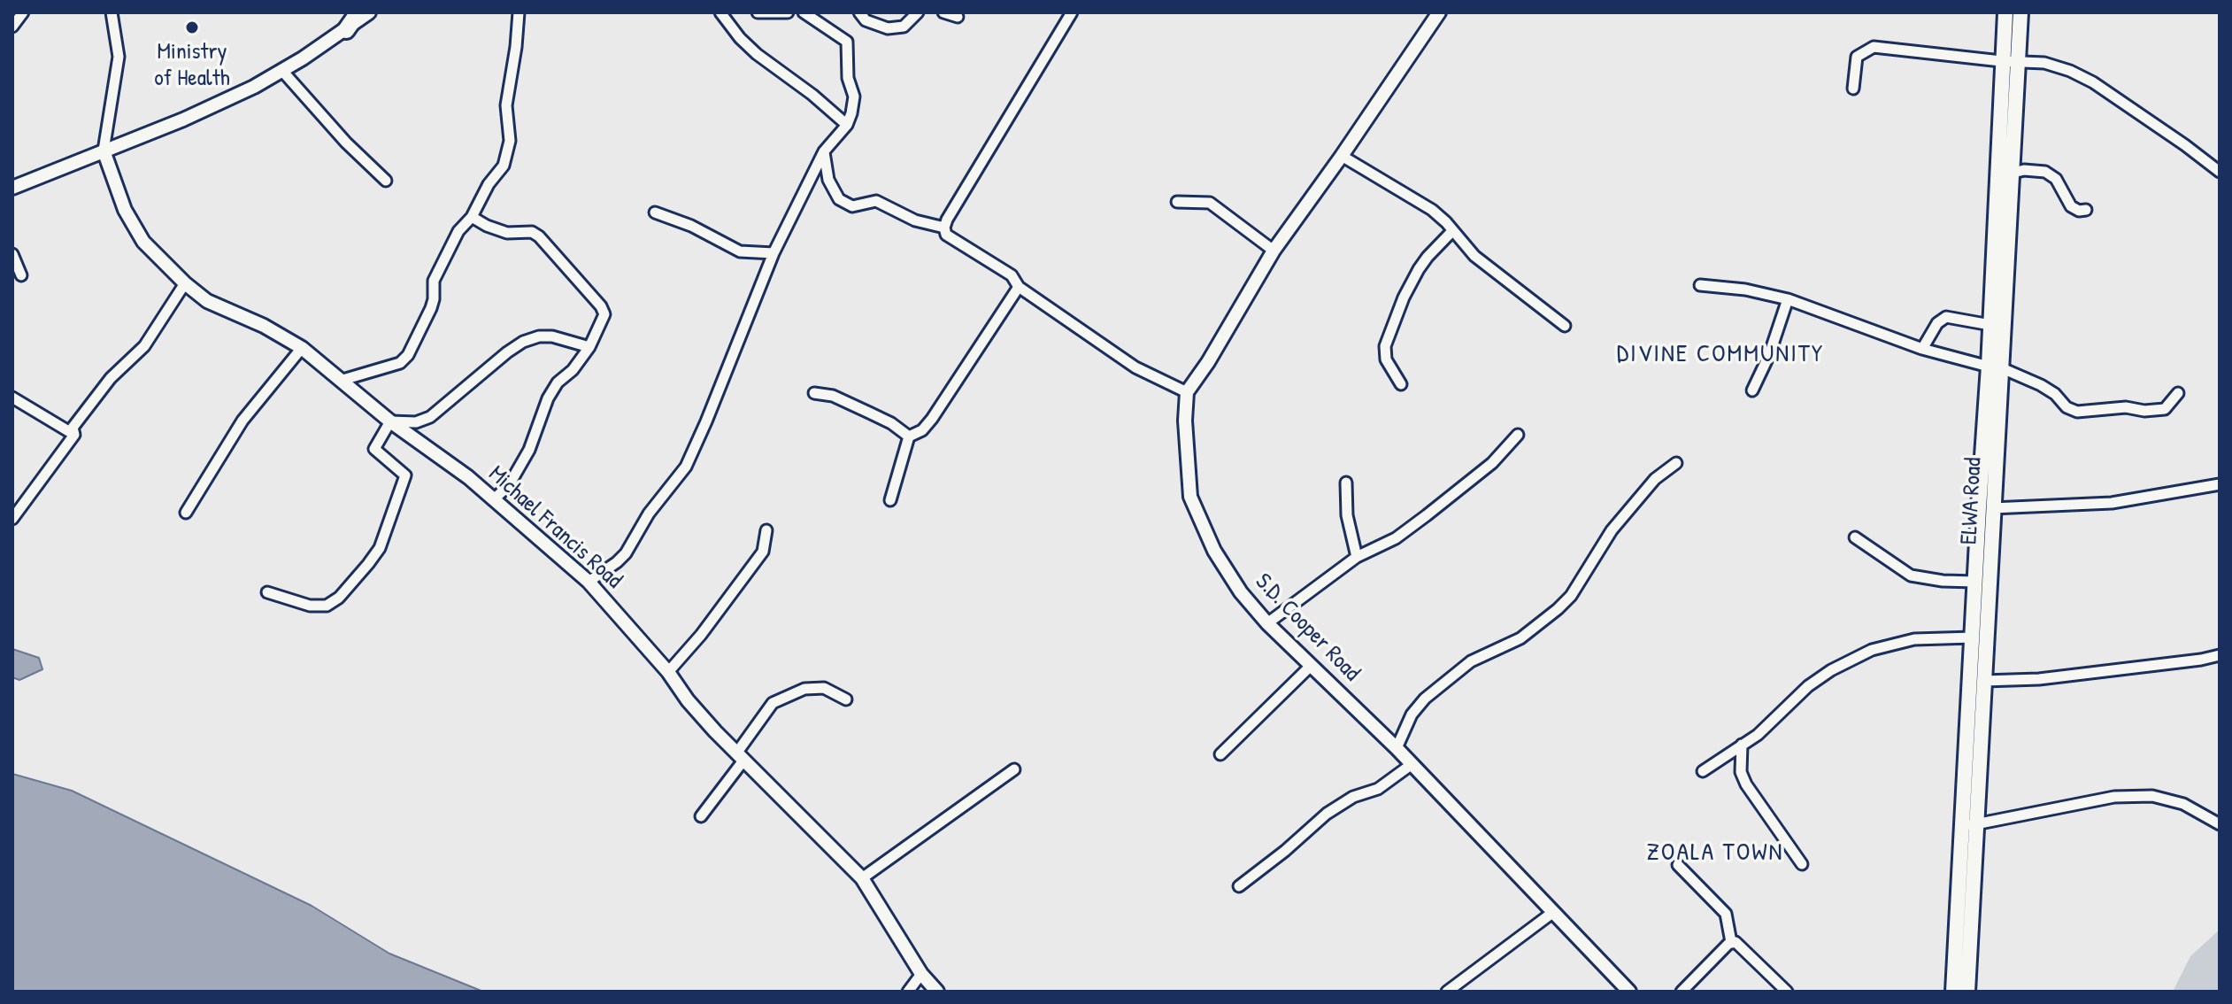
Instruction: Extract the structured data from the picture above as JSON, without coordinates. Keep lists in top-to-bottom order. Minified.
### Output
{"streets":{"main road":["ELWA Road"],"street":["Michael Francis Road","S.D. Cooper Road"]},"districts":["DIVINE COMMUNITY","ZOALA TOWN"],"places":["Ministry of Health"]}
